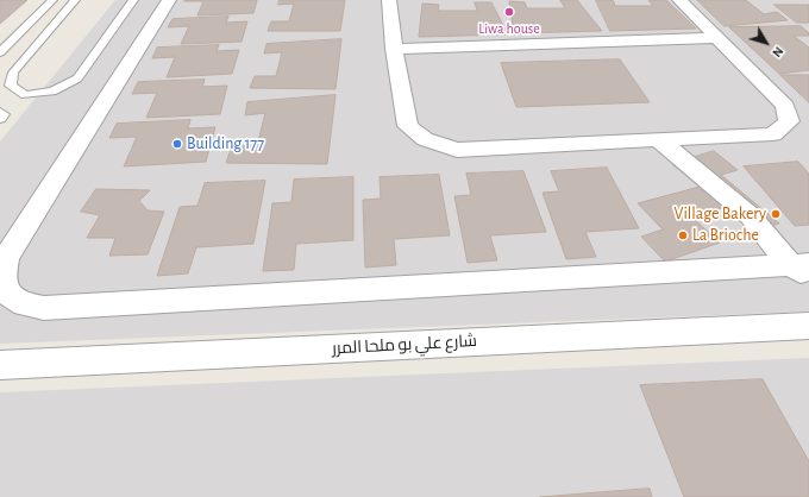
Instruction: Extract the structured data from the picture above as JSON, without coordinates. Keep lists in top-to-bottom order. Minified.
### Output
{"streets":{"street":["شارع علي بو ملحا المرر"]},"places":["Liwa house","Building 177","Village Bakery","La Brioche"],"north":"bottom right"}
